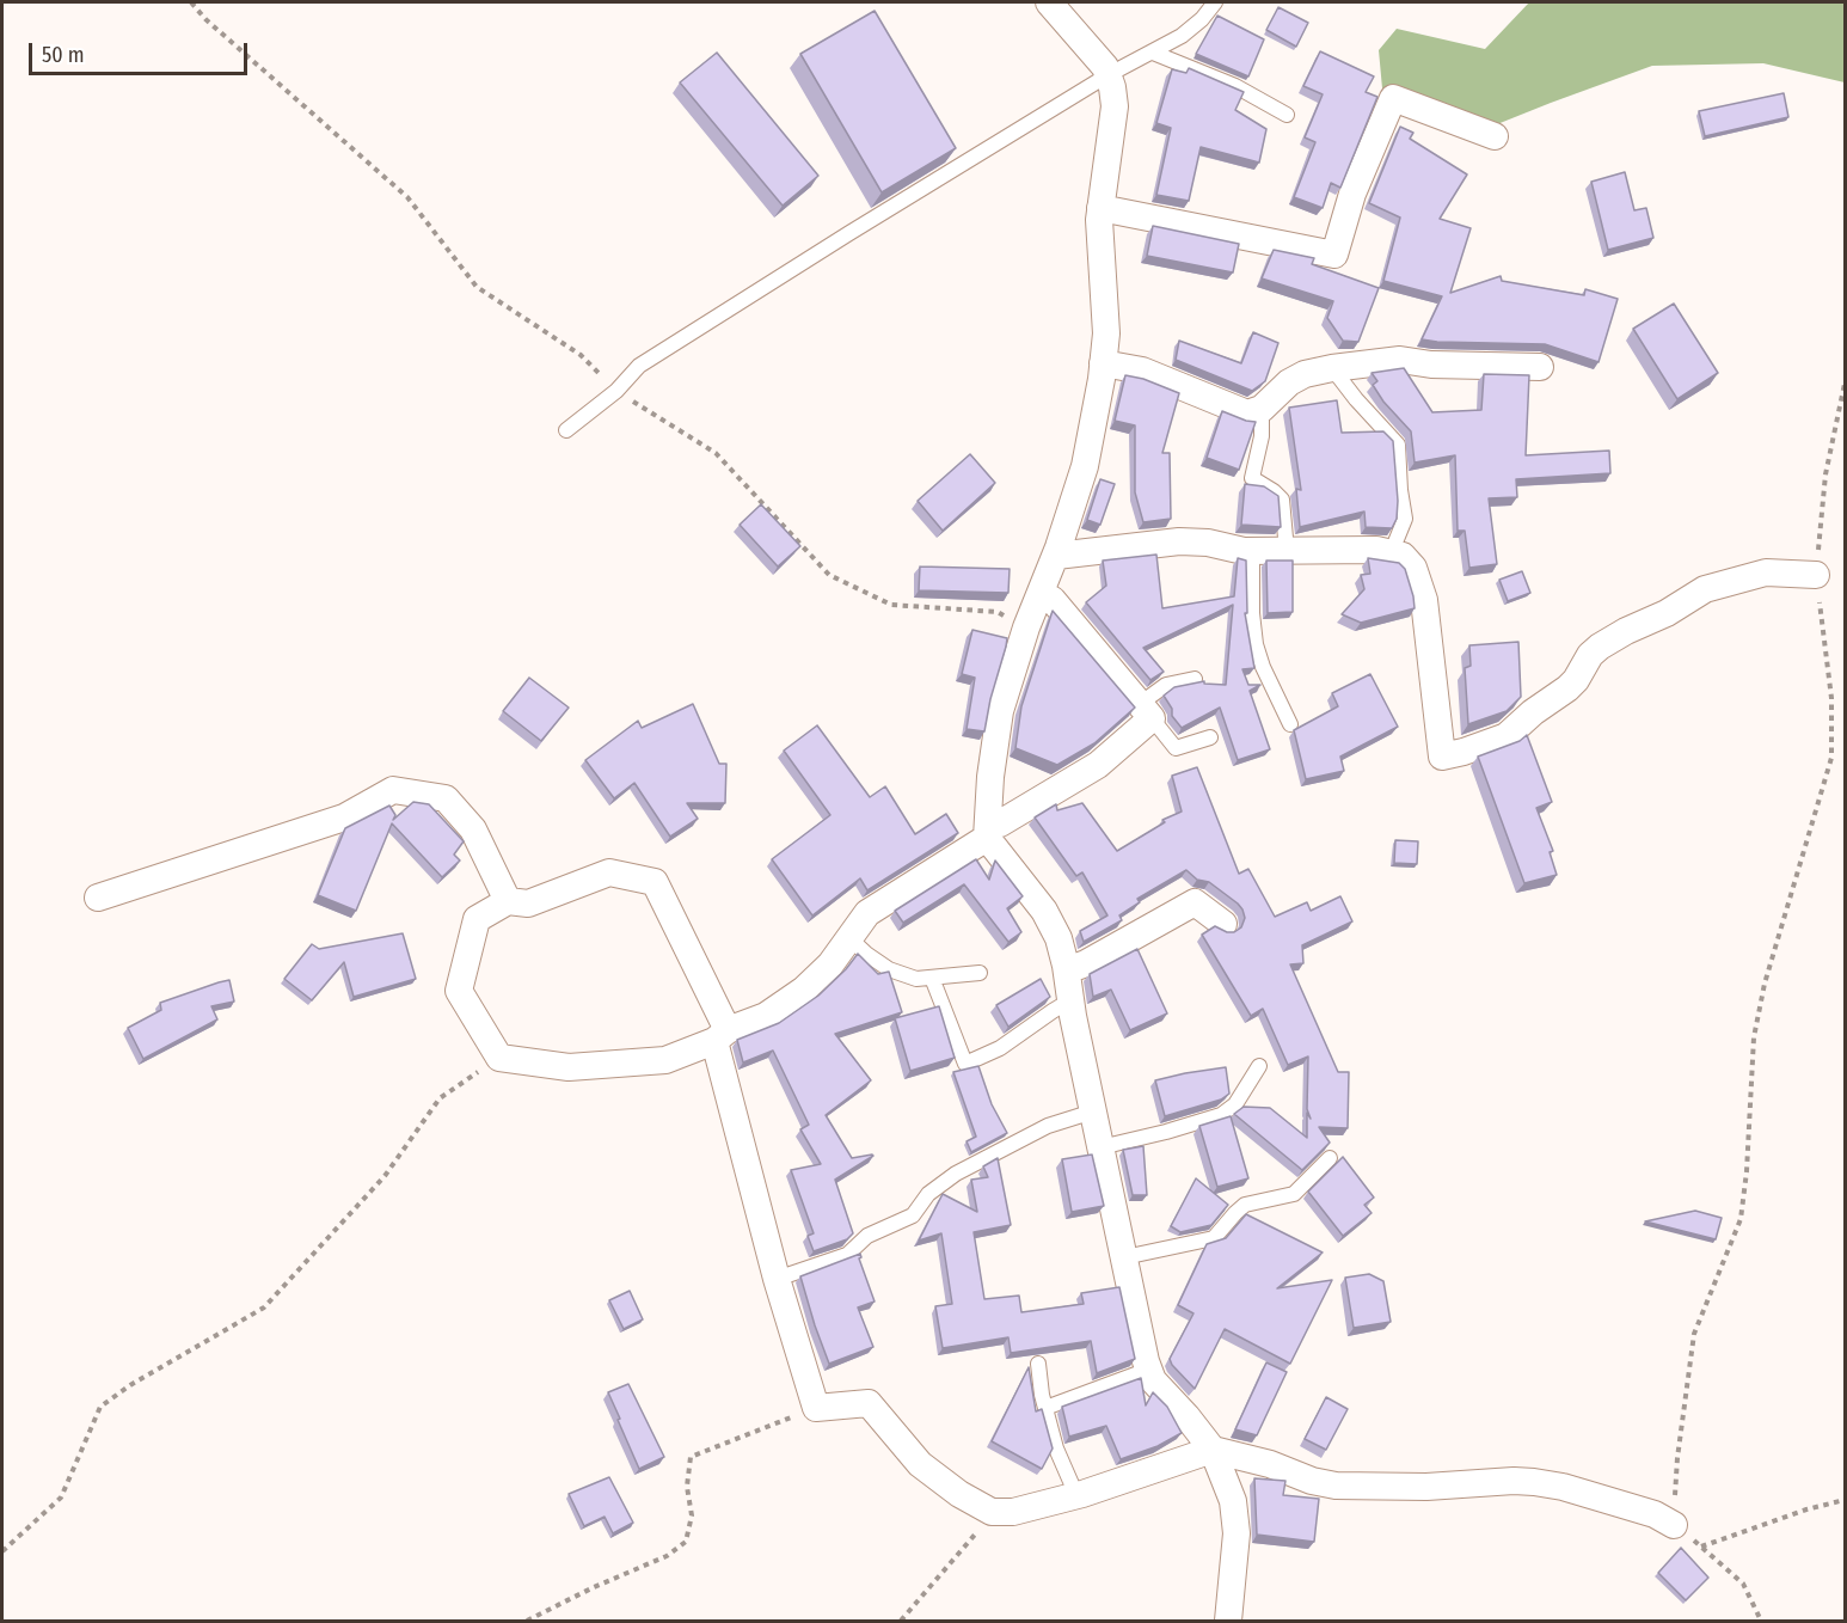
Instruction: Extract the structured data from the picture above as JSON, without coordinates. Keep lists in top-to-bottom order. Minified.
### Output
{"scale_bar":"50 m"}
